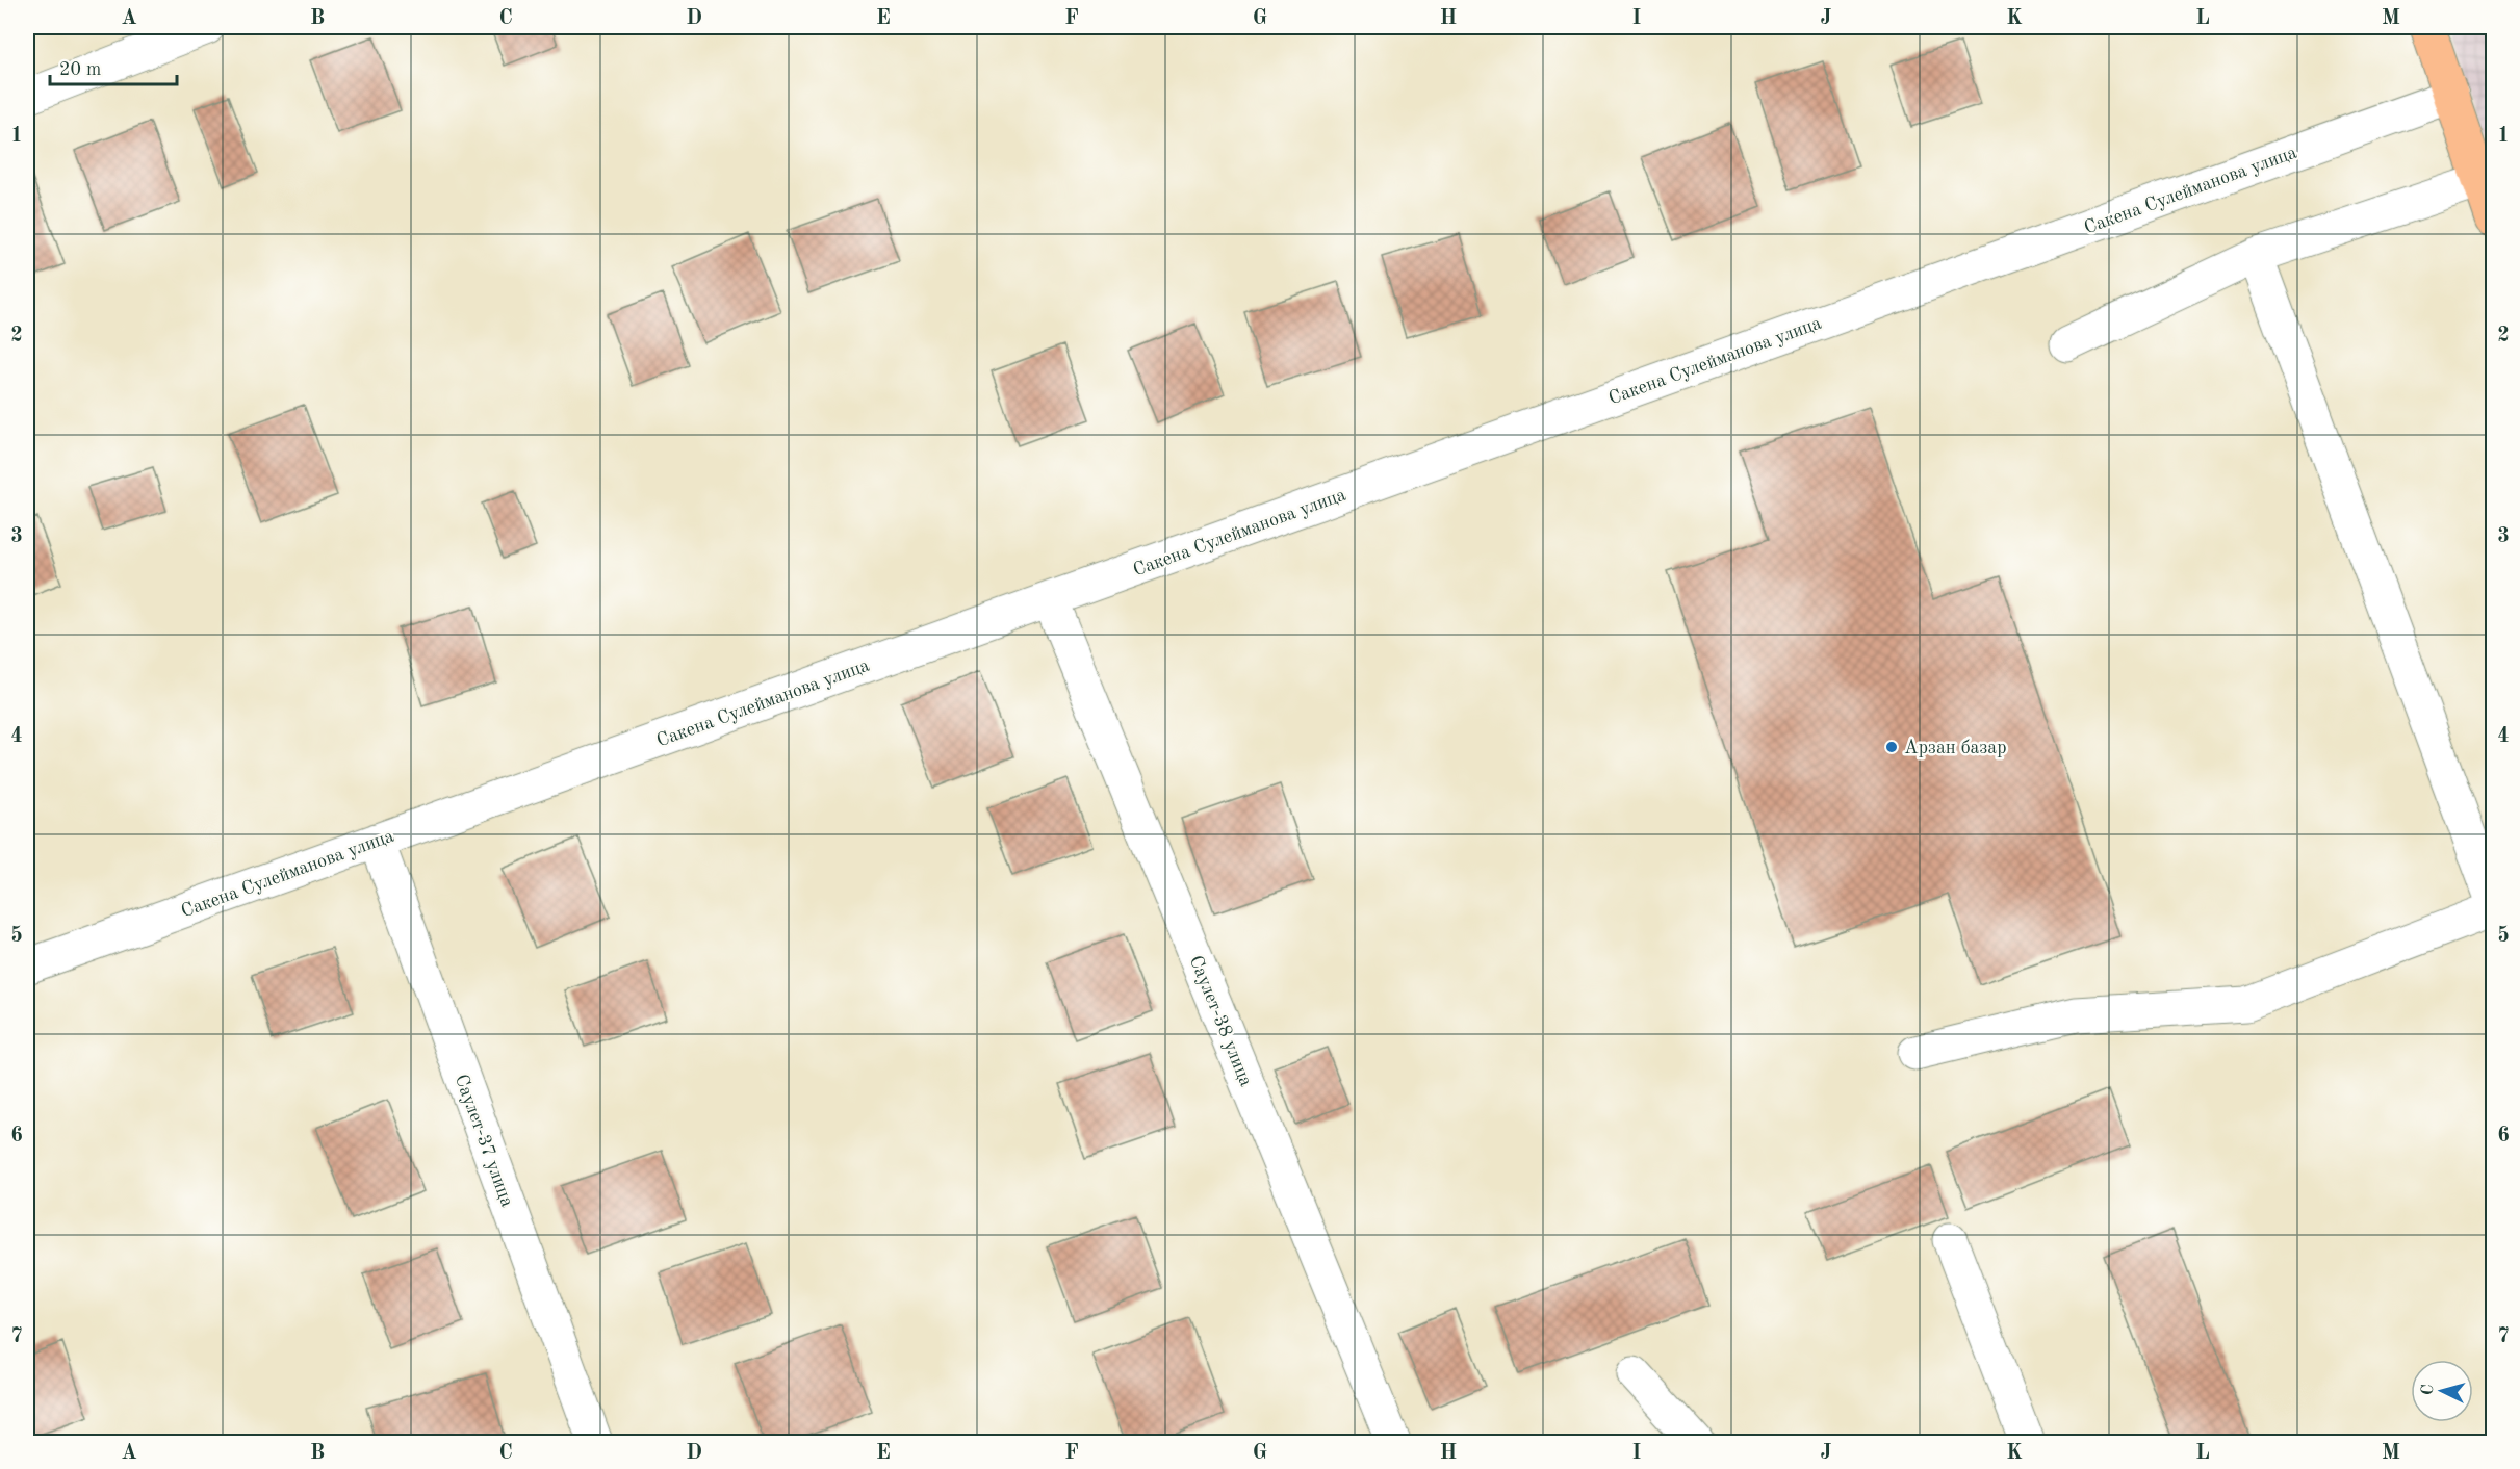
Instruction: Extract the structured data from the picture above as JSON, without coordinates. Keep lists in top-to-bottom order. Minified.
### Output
{"streets":{"street":["Сакена Сулейманова улица","Саулет-38 улица","Саулет-37 улица"]},"crossings":[["Сакена Сулейманова улица","Саулет-38 улица"],["Сакена Сулейманова улица","Саулет-37 улица"]],"places":["Арзан базар"],"scale_bar":"20 m","north":"left","grid":{"columns":["A","B","C","D","E","F","G","H","I","J","K","L","M"],"rows":["1","2","3","4","5","6","7"]}}
